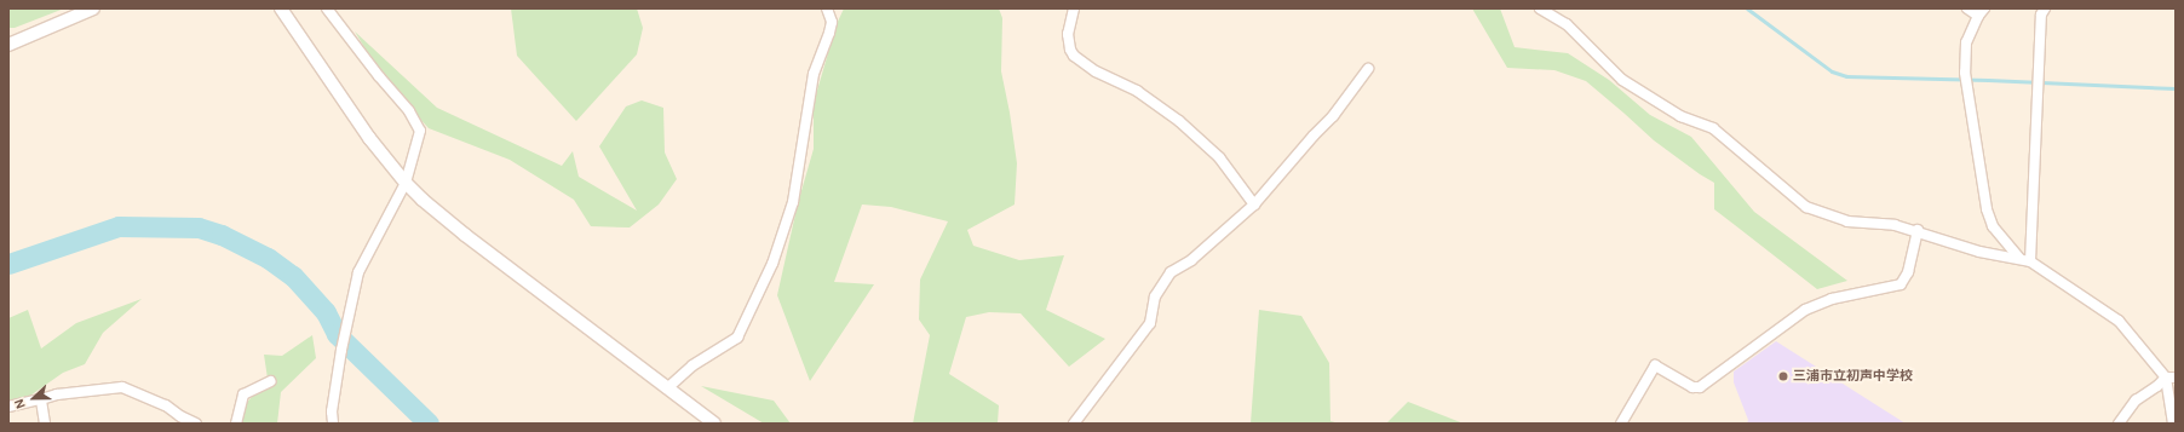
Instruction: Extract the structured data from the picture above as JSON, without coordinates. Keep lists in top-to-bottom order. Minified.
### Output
{"places":["三浦市立初声中学校"],"north":"left"}
